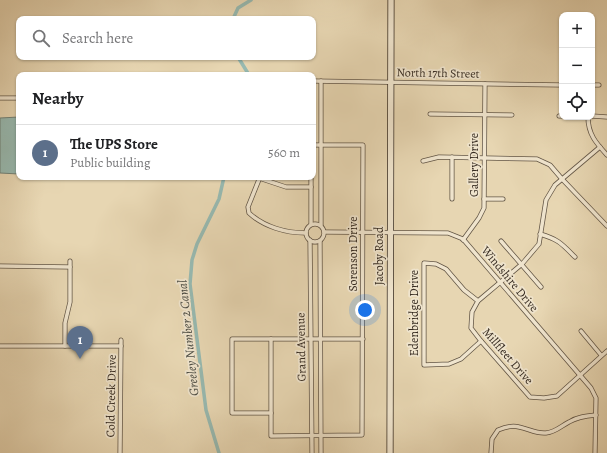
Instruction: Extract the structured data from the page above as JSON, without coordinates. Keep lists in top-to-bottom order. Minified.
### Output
{"streets":{"street":["North 17th Street","Gallery Drive","Sorenson Drive","Jacoby Road","Windshire Drive","Edenbridge Drive","Grand Avenue","Millfleet Drive","Cold Creek Drive"]},"crossings":[["North 17th Street","Gallery Drive"],["North 17th Street","Jacoby Road"],["Gallery Drive","Windshire Drive"],["Sorenson Drive","Windshire Drive"],["Sorenson Drive","Grand Avenue"],["Jacoby Road","Windshire Drive"],["Windshire Drive","Grand Avenue"],["Windshire Drive","Millfleet Drive"],["Edenbridge Drive","Millfleet Drive"]],"water":["Greeley Number 2 Canal"],"page":{"map_buttons":["+","−"],"search":"Search here","heading":"Nearby","list":[{"mark":"1","name":"The UPS Store","note":"Public building","value":"560 m"}],"pins":"1"}}
